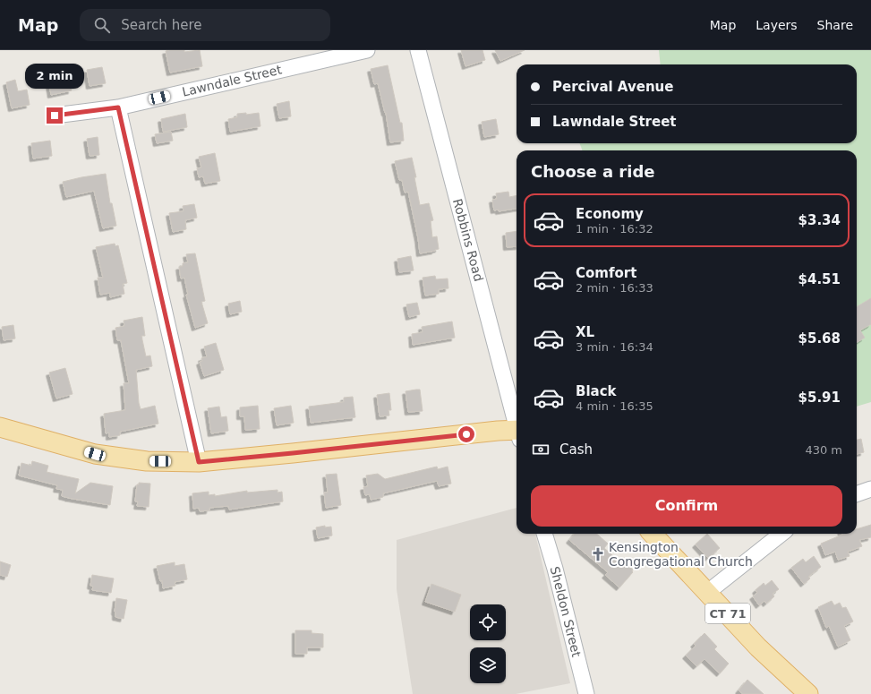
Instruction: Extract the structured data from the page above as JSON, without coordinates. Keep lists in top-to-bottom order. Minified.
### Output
{"streets":{"main road":["CT 71"],"street":["Lawndale Street","Robbins Road","Sheldon Street"]},"places":{"church":["Kensington Congregational Church"]},"page":{"header":"Map","search":"Search here","nav":["Map","Layers","Share"],"bubble":"2 min","banner":["Percival Avenue","Lawndale Street"],"heading":"Choose a ride","list":[{"name":"Economy","note":"1 min · 16:32","value":"$3.34"},{"name":"Comfort","note":"2 min · 16:33","value":"$4.51"},{"name":"XL","note":"3 min · 16:34","value":"$5.68"},{"name":"Black","note":"4 min · 16:35","value":"$5.91"}],"pay":["Cash","430 m"],"buttons":"Confirm"}}
